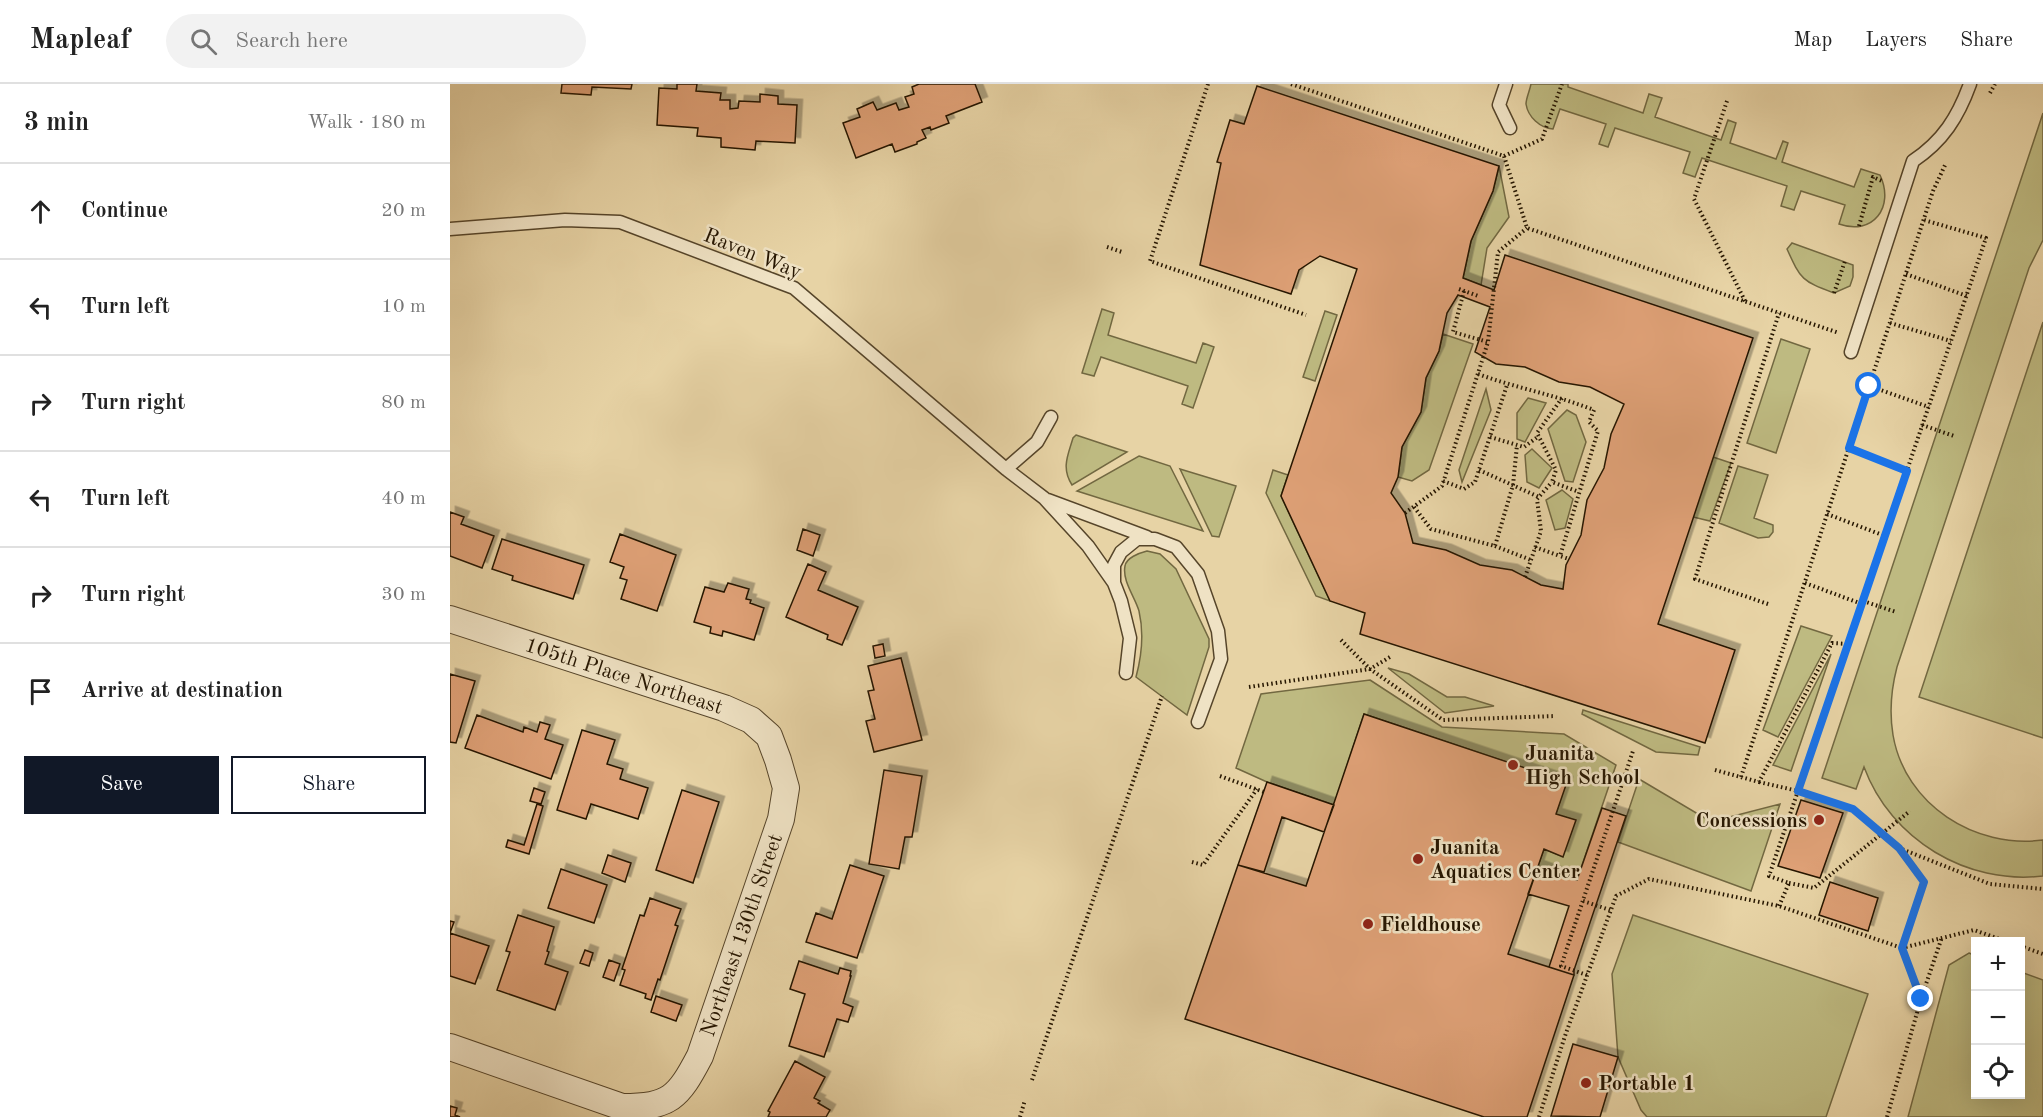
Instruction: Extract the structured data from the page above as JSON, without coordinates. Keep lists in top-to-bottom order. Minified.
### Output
{"streets":{"street":["105th Place Northeast","Northeast 130th Street"],"lane":["Raven Way"]},"crossings":[["105th Place Northeast","Northeast 130th Street"]],"places":["Juanita High School","Concessions","Juanita Aquatics Center","Fieldhouse","Portable 1"],"page":{"header":"Mapleaf","search":"Search here","nav":["Map","Layers","Share"],"heading":["3 min","Walk · 180 m"],"list":[["Continue","20 m"],["Turn left","10 m"],["Turn right","80 m"],["Turn left","40 m"],["Turn right","30 m"],"Arrive at destination"],"buttons":["Save","Share"],"map_buttons":["+","−"]}}
